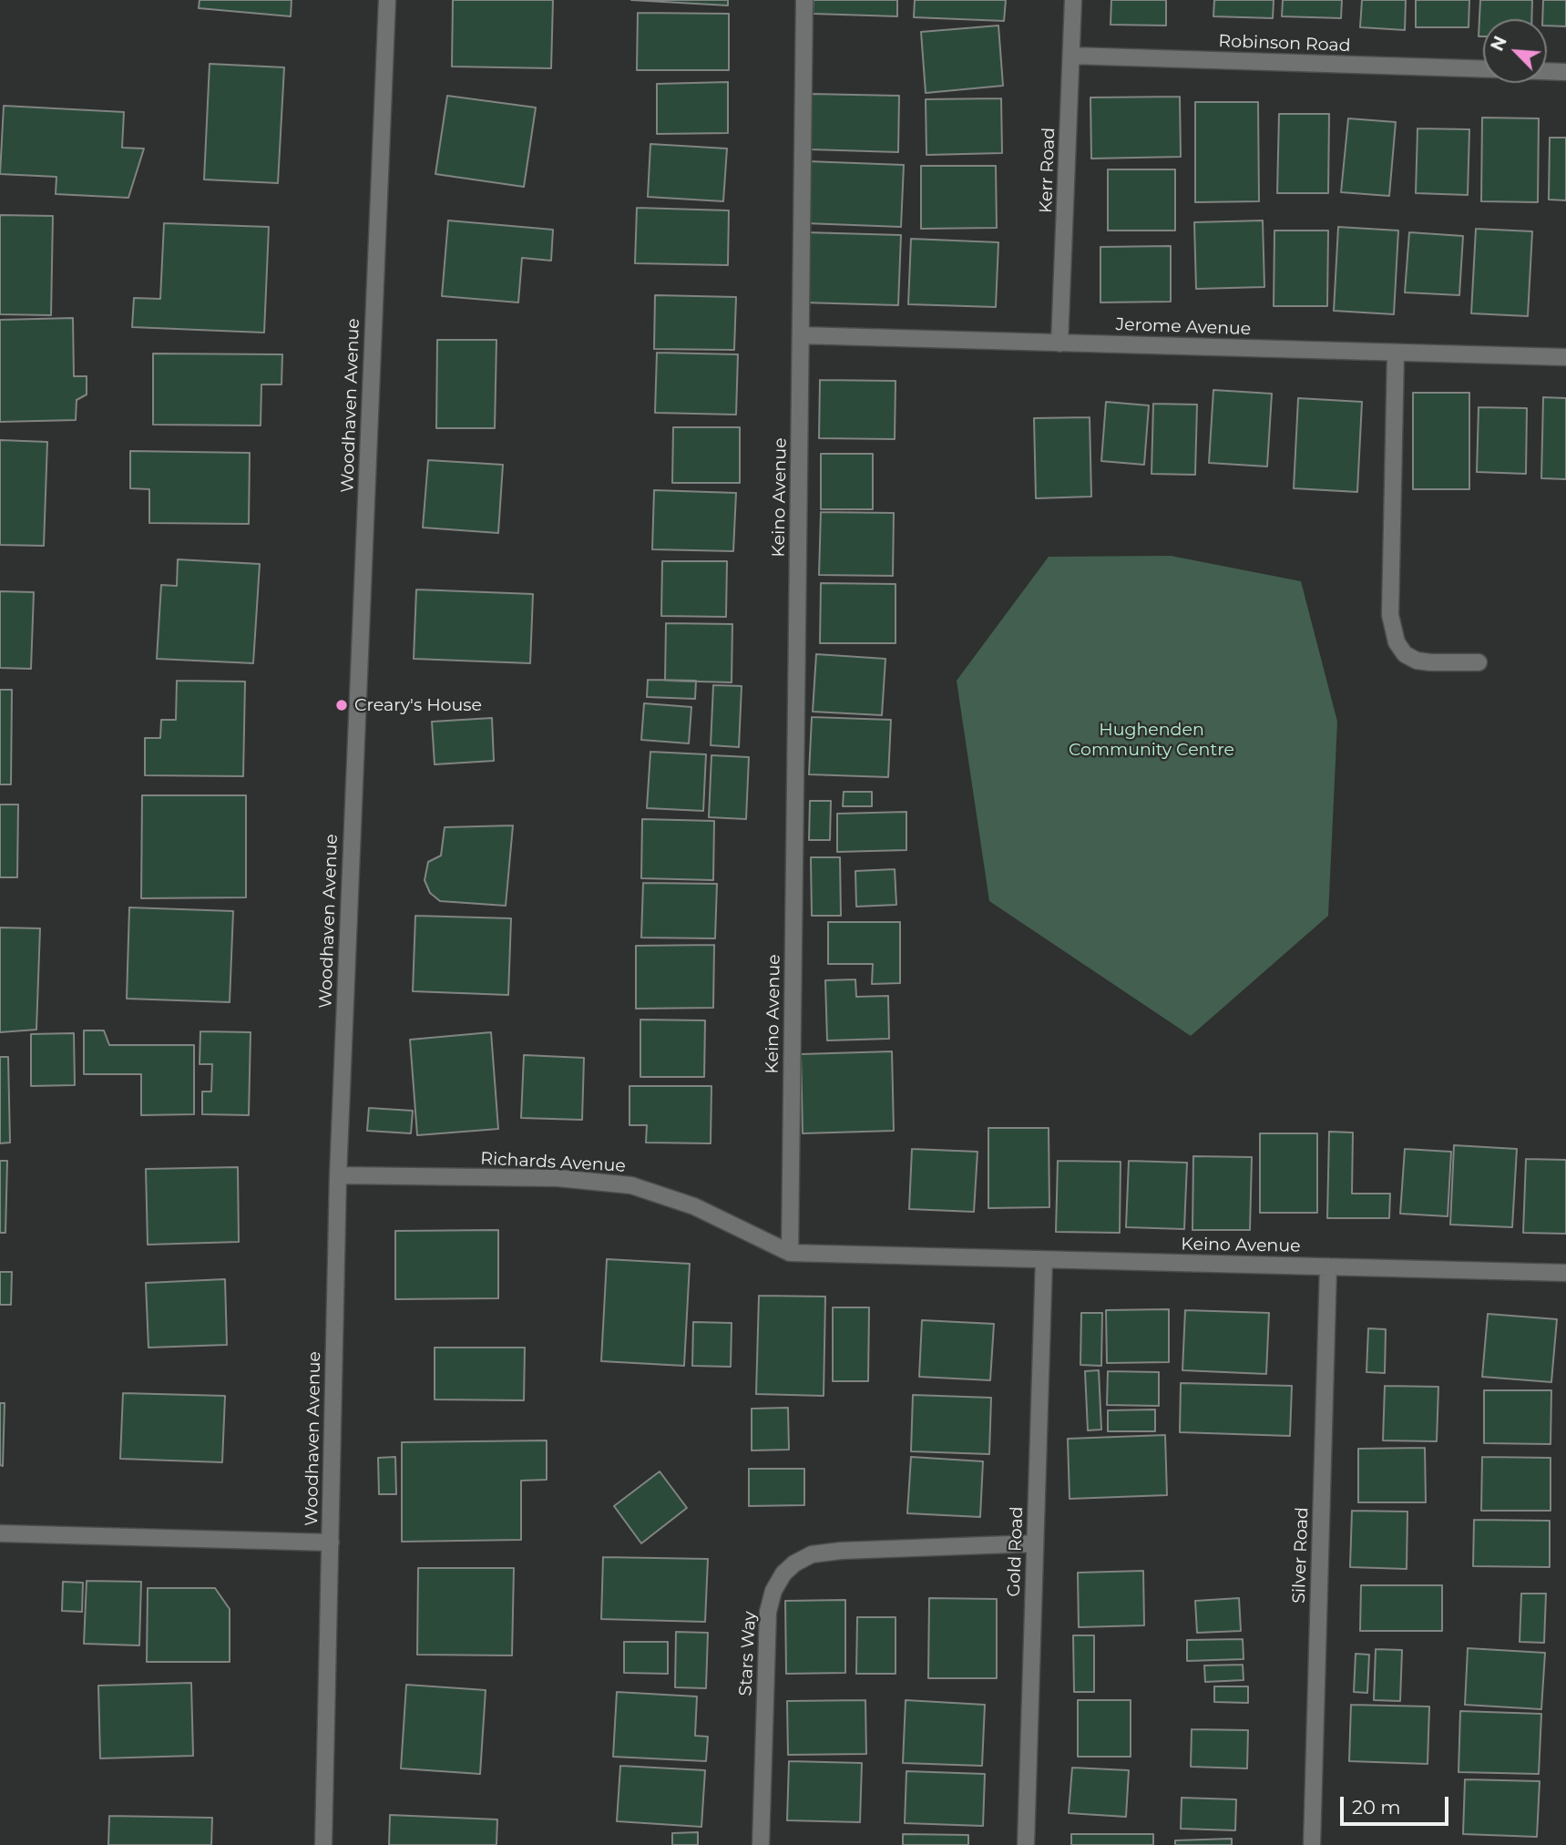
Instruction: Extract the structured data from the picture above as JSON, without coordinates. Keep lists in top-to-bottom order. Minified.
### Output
{"streets":{"street":["Robinson Road","Kerr Road","Jerome Avenue","Woodhaven Avenue","Keino Avenue","Richards Avenue","Gold Road","Silver Road","Stars Way"]},"crossings":[["Robinson Road","Kerr Road"],["Kerr Road","Jerome Avenue"],["Jerome Avenue","Keino Avenue"],["Woodhaven Avenue","Richards Avenue"],["Keino Avenue","Richards Avenue"],["Keino Avenue","Gold Road"],["Keino Avenue","Silver Road"],["Gold Road","Stars Way"]],"parks":["Hughenden Community Centre"],"places":["Creary's House"],"scale_bar":"20 m","north":"top left"}
